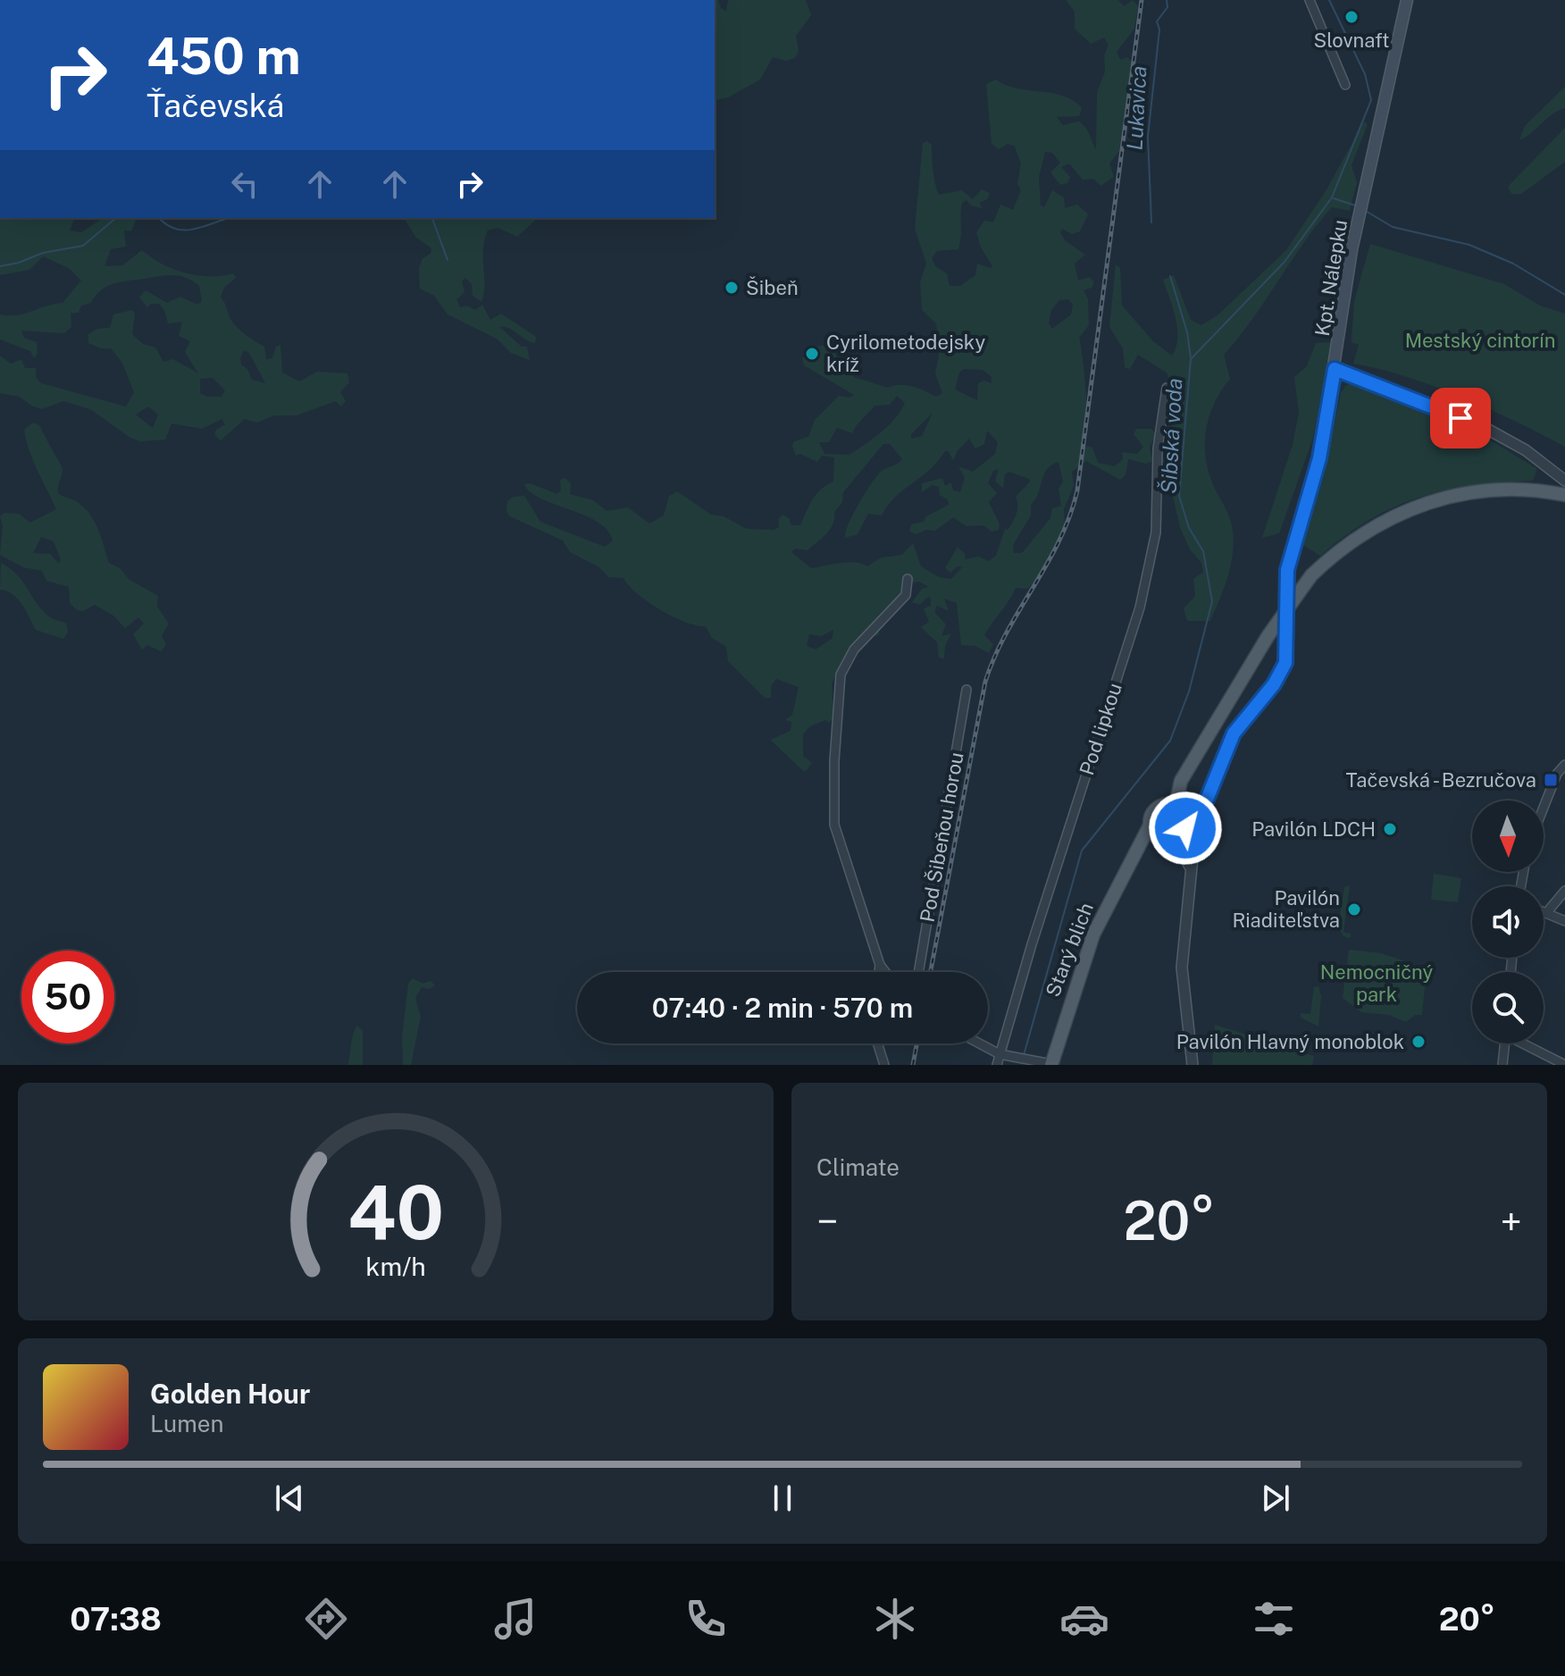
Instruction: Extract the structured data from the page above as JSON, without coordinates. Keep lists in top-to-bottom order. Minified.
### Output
{"streets":{"main road":["Kpt. Nálepku","Starý blich"],"street":["Pod lipkou","Pod Šibeňou horou"]},"water":["Lukavica","Šibská voda"],"parks":["Mestský cintorín","Nemocničný park"],"places":{"other":["Slovnaft","Šibeň","Cyrilometodejsky kríž","Pavilón LDCH","Pavilón Riaditeľstva","Pavilón Hlavný monoblok"],"transit":["Tačevská - Bezručova"]},"north":"bottom","page":{"turn":["450 m","Ťačevská"],"limit":"50","trip":"07:40 · 2 min · 570 m","tile":"Climate","heat":["−","20°","+"],"song":["Golden Hour","Lumen"],"tabs":["07:38","20°"],"gauge":["40","km/h"]}}
